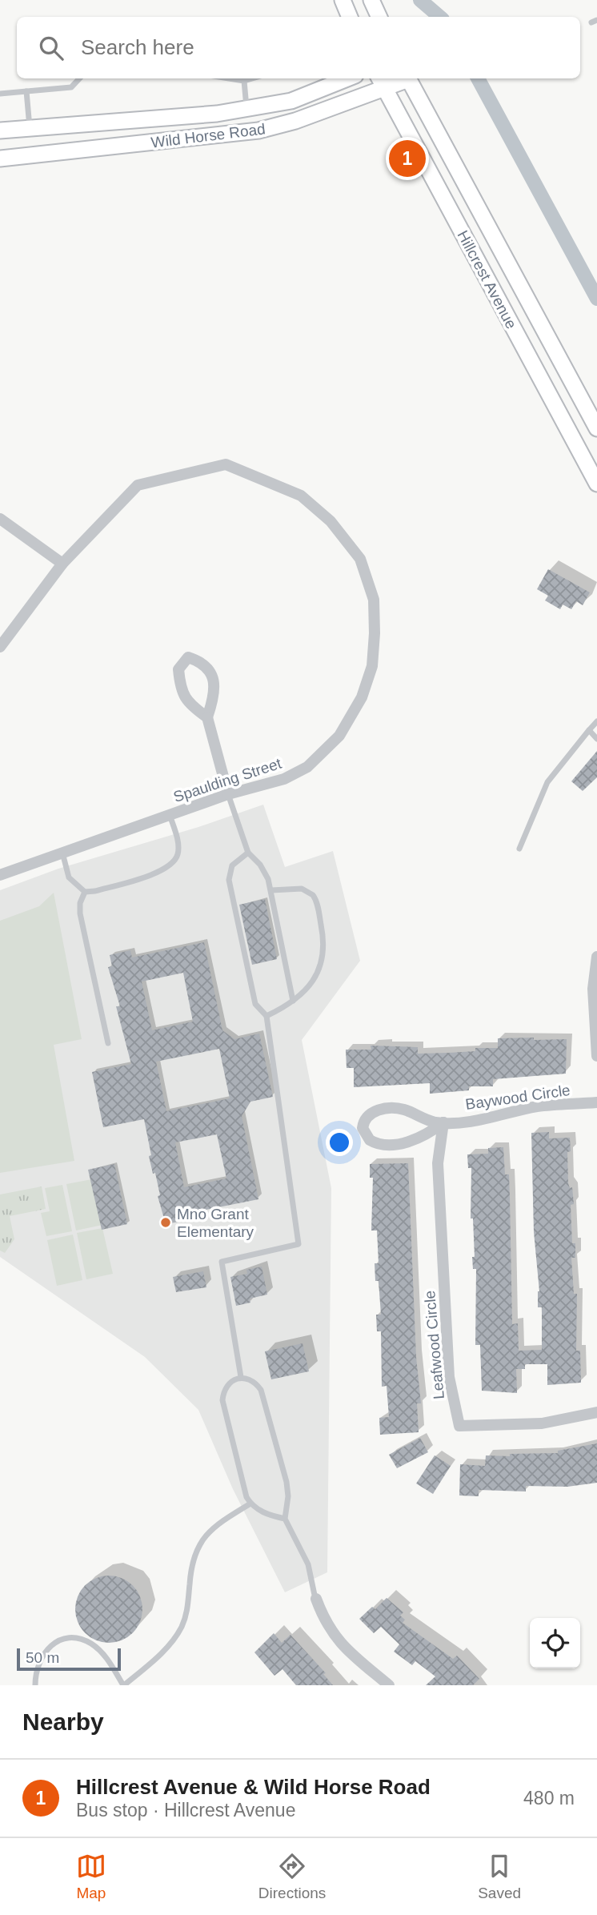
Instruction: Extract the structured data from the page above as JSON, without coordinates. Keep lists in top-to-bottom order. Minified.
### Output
{"streets":{"main road":["Wild Horse Road","Hillcrest Avenue"],"street":["Spaulding Street","Baywood Circle","Leafwood Circle"]},"crossings":[["Wild Horse Road","Hillcrest Avenue"],["Baywood Circle","Leafwood Circle"]],"places":["Mno Grant Elementary"],"scale_bar":"50 m","page":{"search":"Search here","pins":"1","scale":"50 m","heading":"Nearby","list":[{"mark":"1","name":"Hillcrest Avenue & Wild Horse Road","note":"Bus stop · Hillcrest Avenue","value":"480 m"}],"nav":["Map","Directions","Saved"]}}
